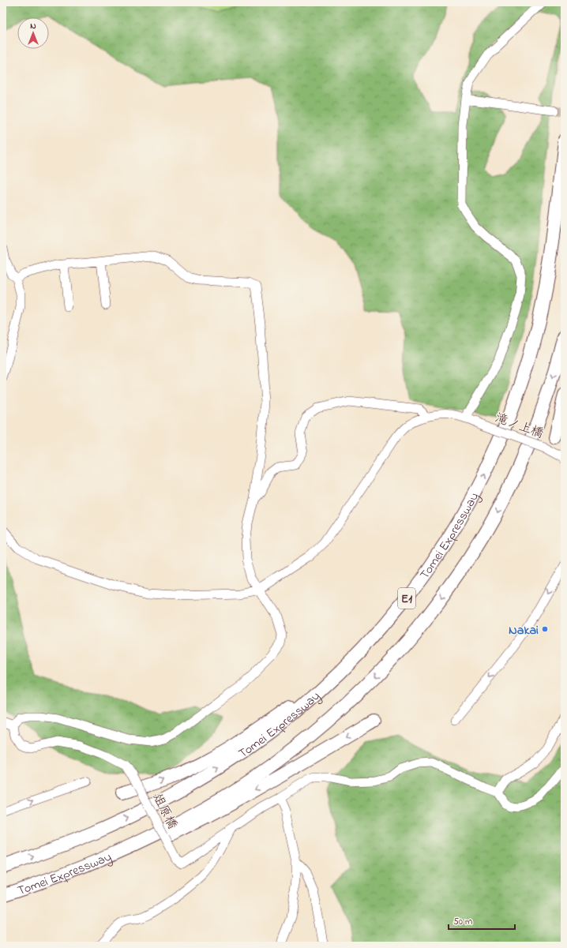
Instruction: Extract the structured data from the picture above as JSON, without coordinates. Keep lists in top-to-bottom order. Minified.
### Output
{"streets":{"highway":["Tomei Expressway","E1"],"street":["滝ノ上橋","俎原橋"]},"places":["Nakai"],"scale_bar":"50 m","north":"top"}
